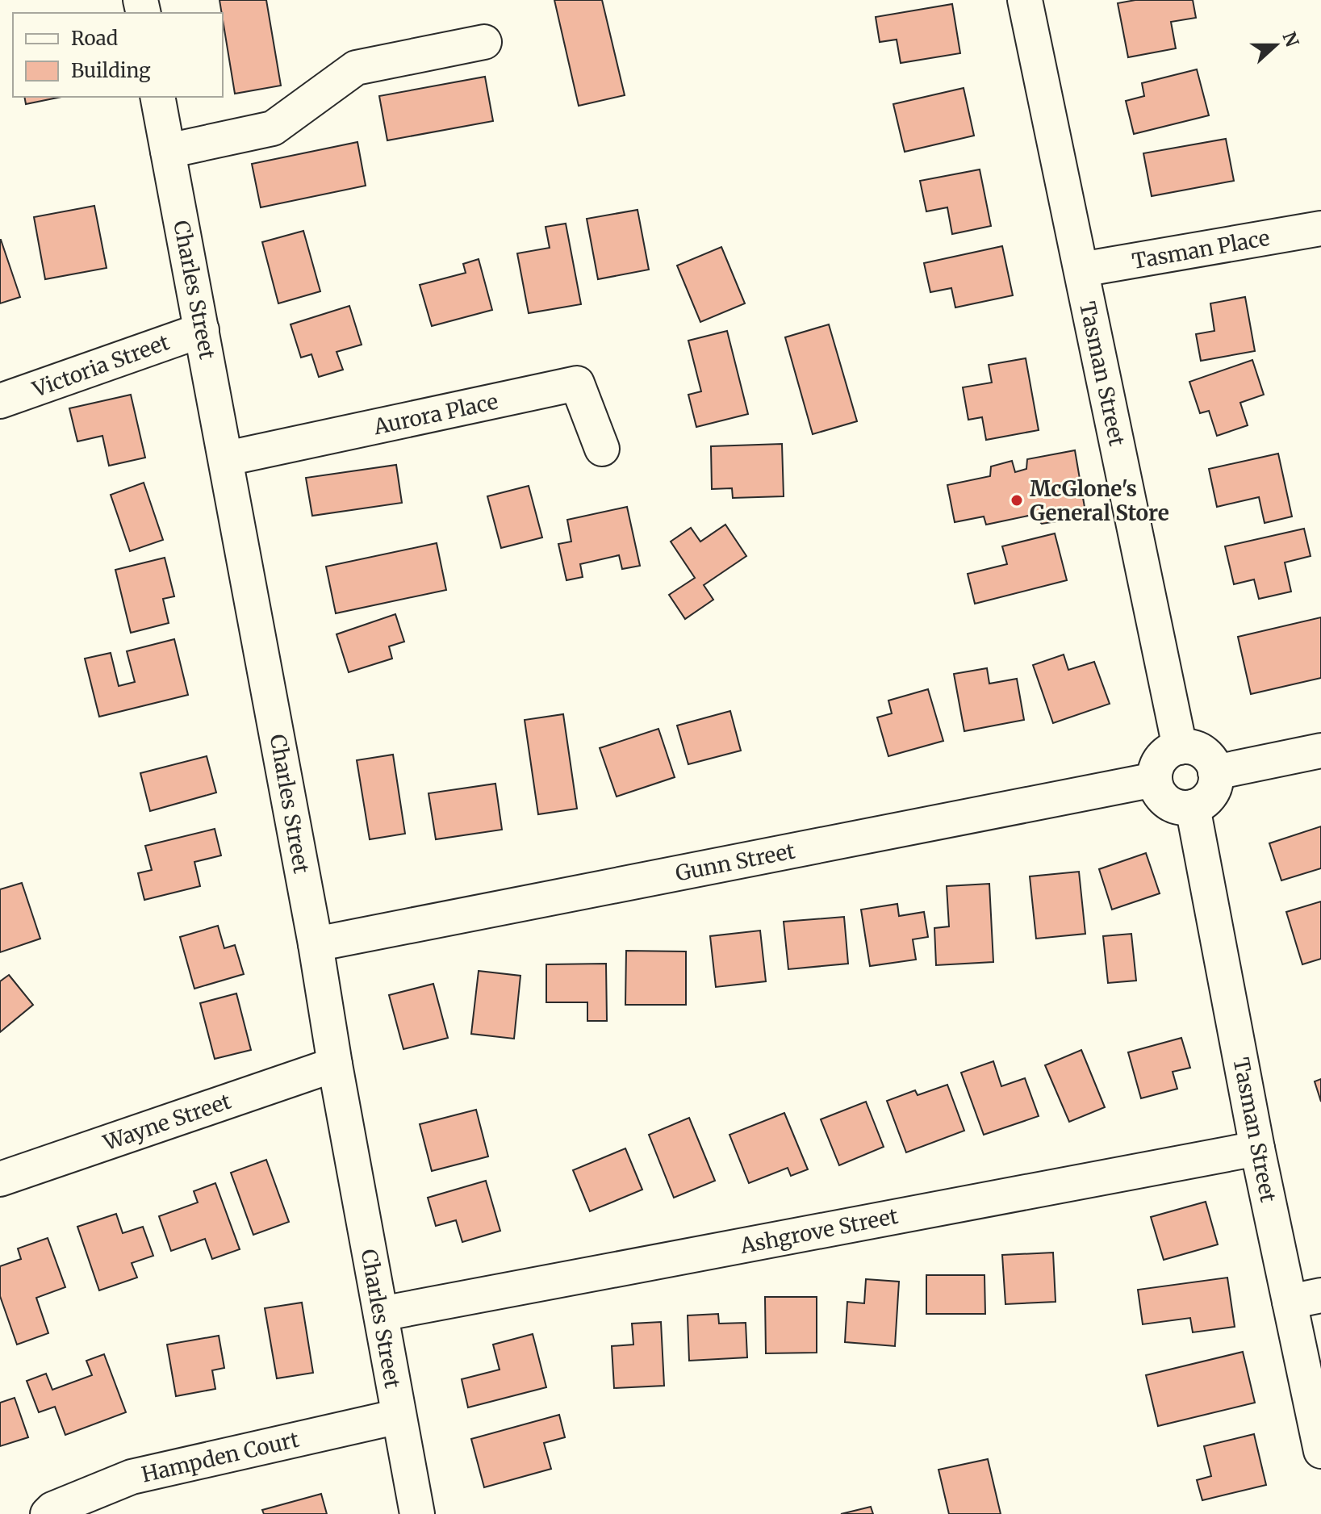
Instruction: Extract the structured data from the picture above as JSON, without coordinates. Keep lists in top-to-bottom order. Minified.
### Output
{"streets":{"street":["Tasman Place","Charles Street","Victoria Street","Tasman Street","Aurora Place","Gunn Street","Wayne Street","Ashgrove Street","Hampden Court"]},"crossings":[["Tasman Place","Tasman Street"],["Charles Street","Victoria Street"],["Charles Street","Aurora Place"],["Charles Street","Gunn Street"],["Charles Street","Wayne Street"],["Charles Street","Ashgrove Street"],["Charles Street","Hampden Court"],["Tasman Street","Gunn Street"],["Tasman Street","Ashgrove Street"]],"places":["McGlone's General Store"],"legend":["Road","Building"],"north":"right"}
